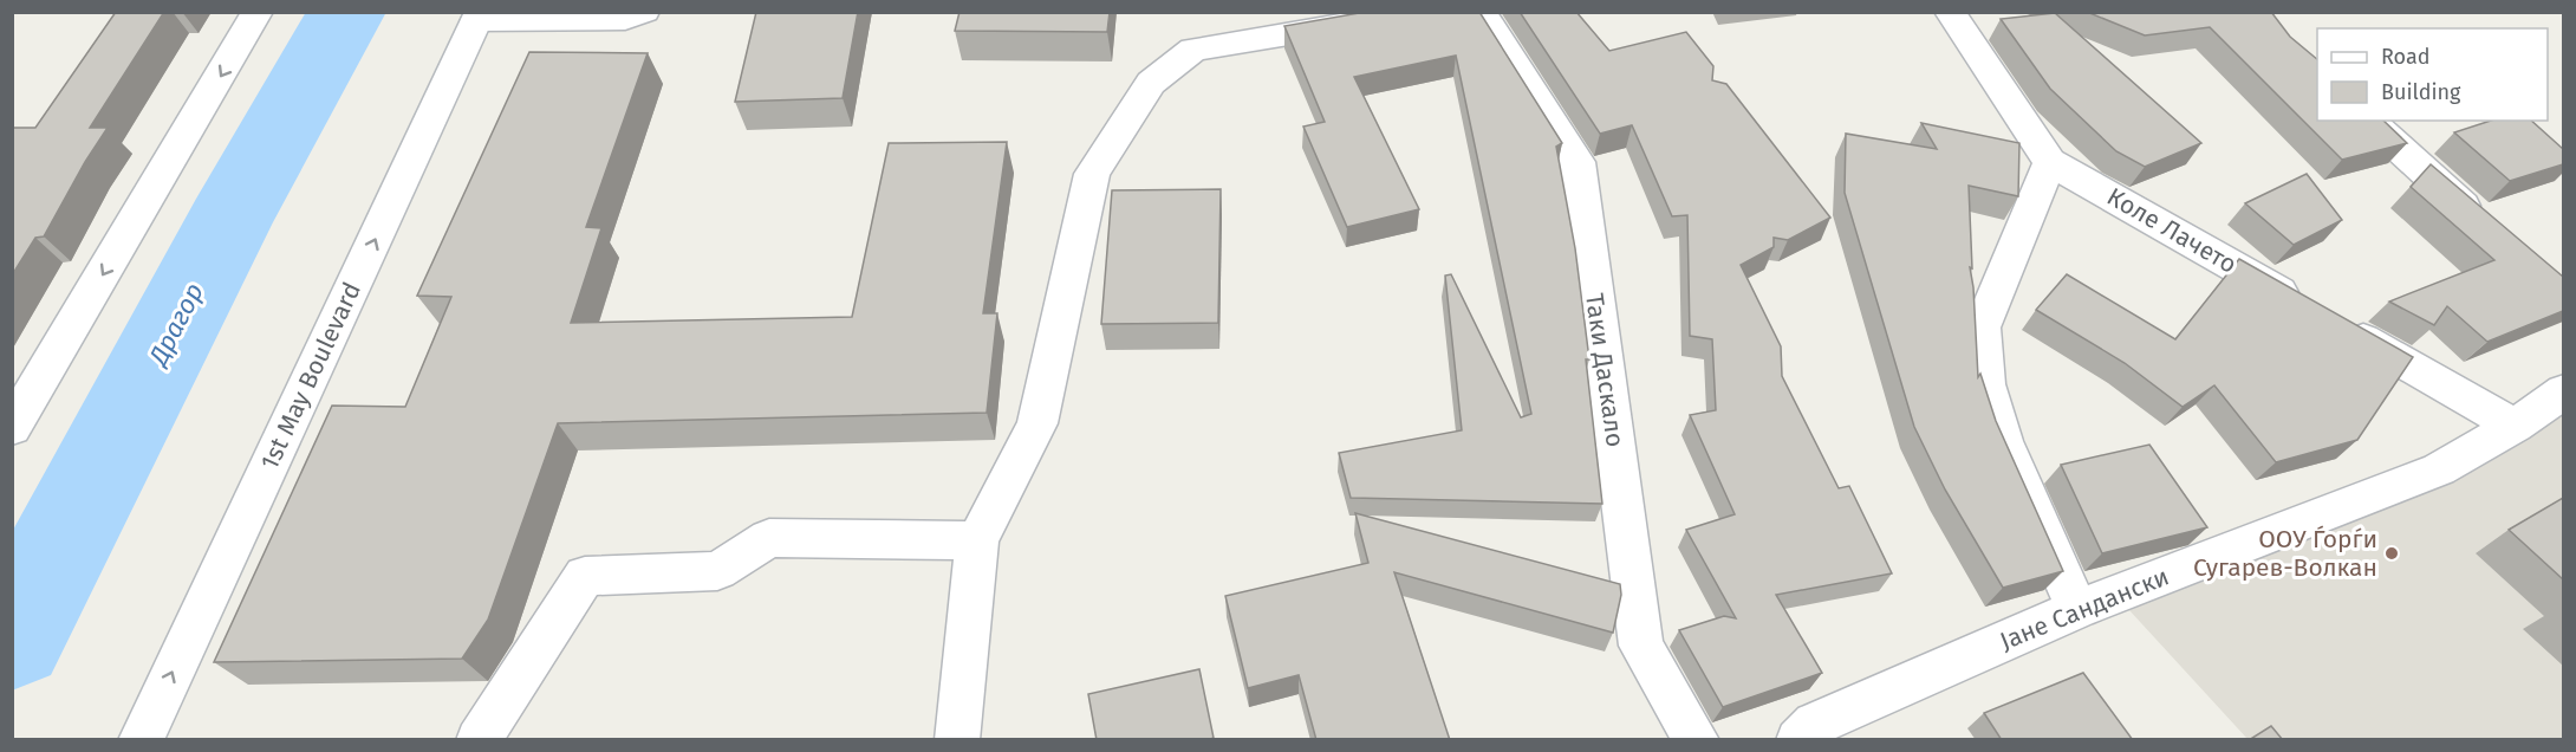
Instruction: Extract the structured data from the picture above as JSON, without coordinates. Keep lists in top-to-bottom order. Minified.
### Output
{"streets":{"street":["Коле Лачето","Таки Даскало","1st May Boulevard","Јане Сандански"]},"crossings":[["Коле Лачето","Јане Сандански"]],"water":["Драгор"],"places":["ООУ Ѓорѓи Сугарев-Волкан"],"legend":["Road","Building"]}
